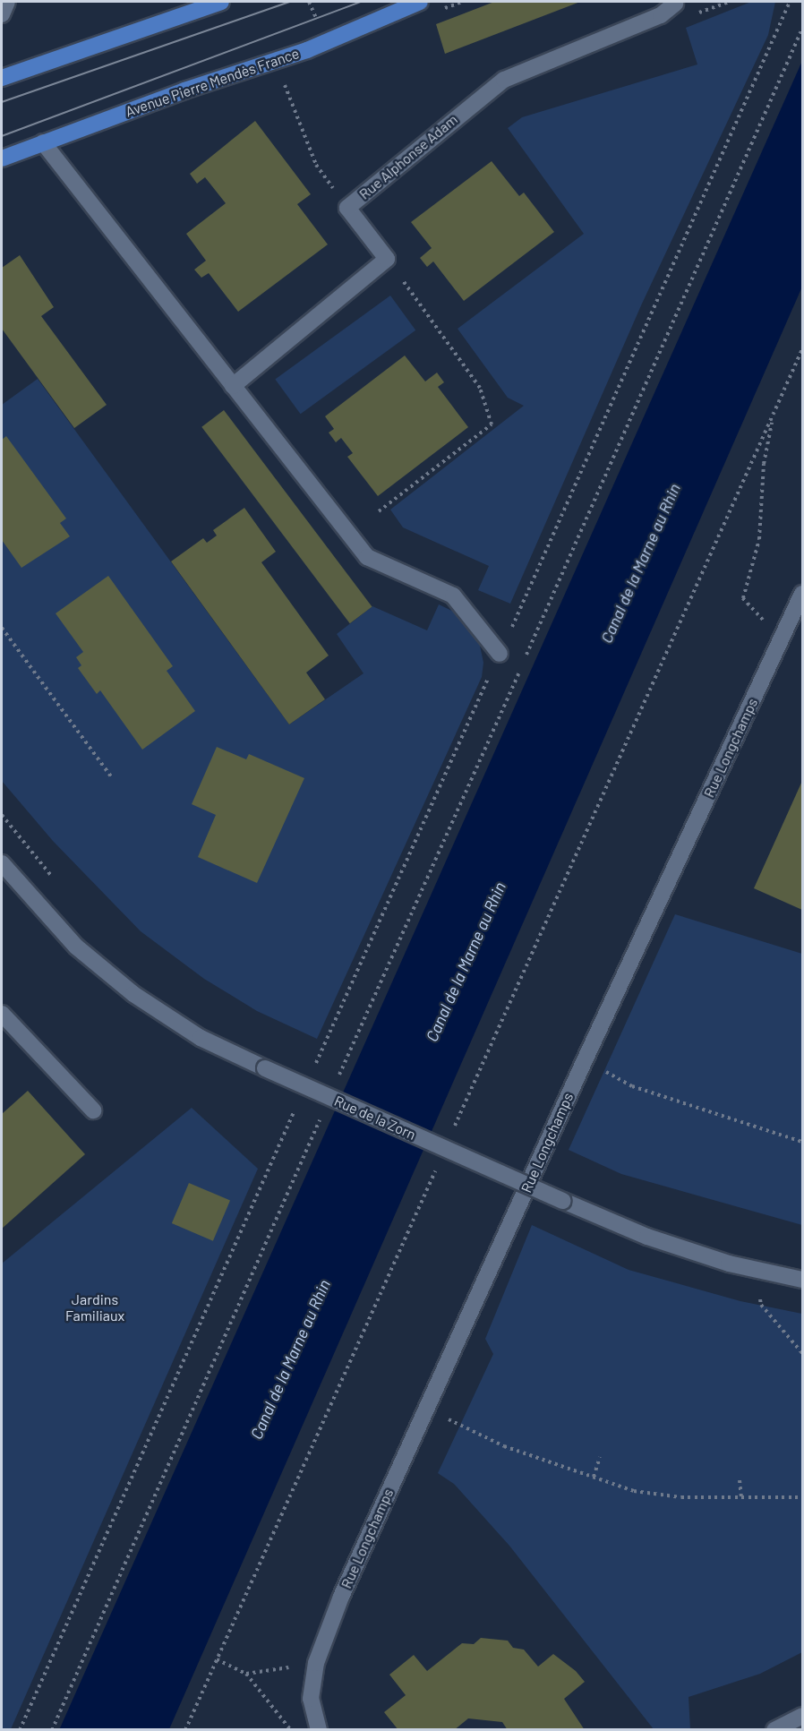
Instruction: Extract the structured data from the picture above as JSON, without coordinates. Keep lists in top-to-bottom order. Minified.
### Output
{"streets":{"main road":["Avenue Pierre Mendès France"],"street":["Rue Alphonse Adam","Rue Longchamps","Rue de la Zorn"]},"water":["Canal de la Marne au Rhin"],"parks":["Jardins Familiaux"]}
